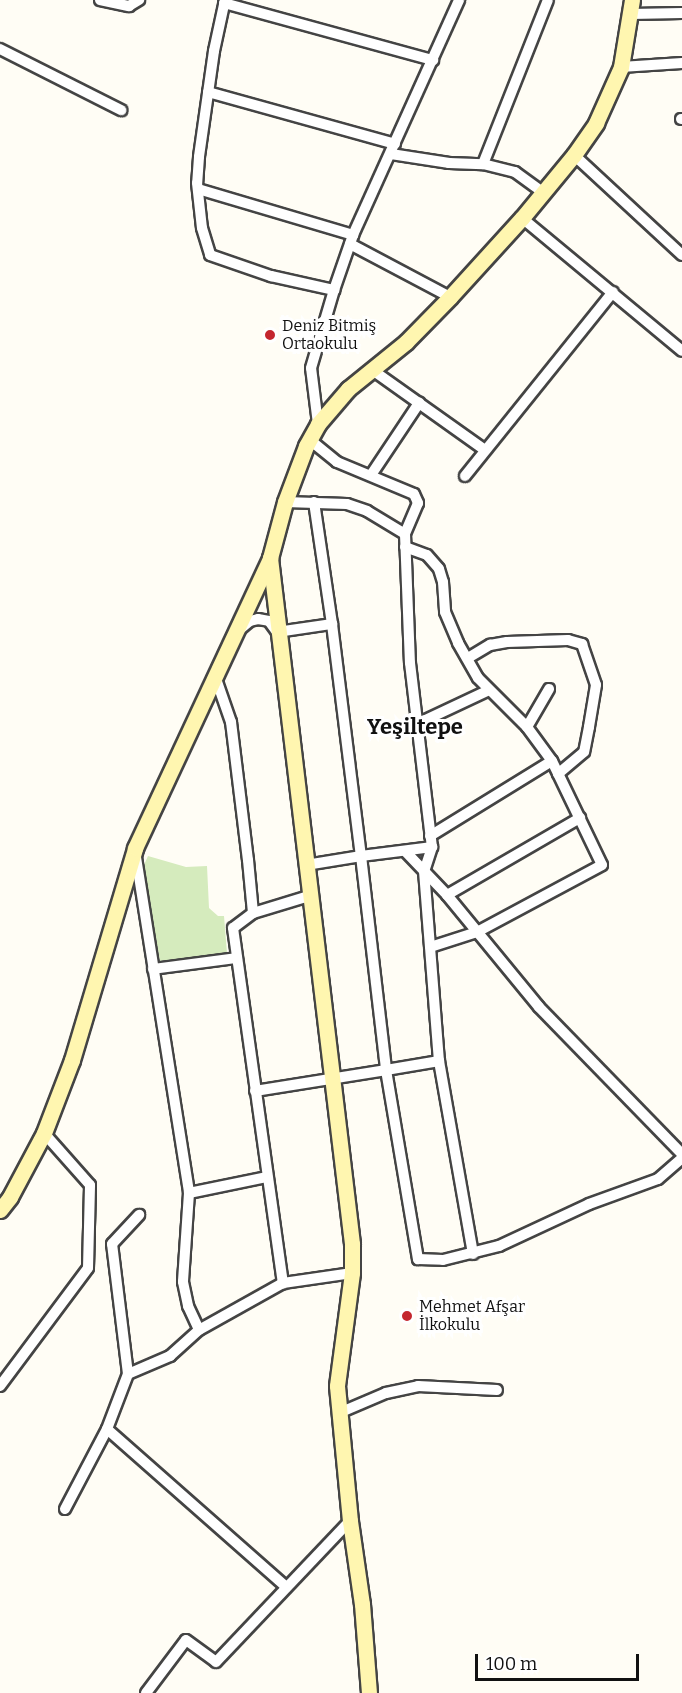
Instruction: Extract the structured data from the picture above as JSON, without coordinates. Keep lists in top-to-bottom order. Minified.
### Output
{"districts":["Yeşiltepe"],"places":["Deniz Bitmiş Ortaokulu","Mehmet Afşar İlkokulu"],"scale_bar":"100 m"}
